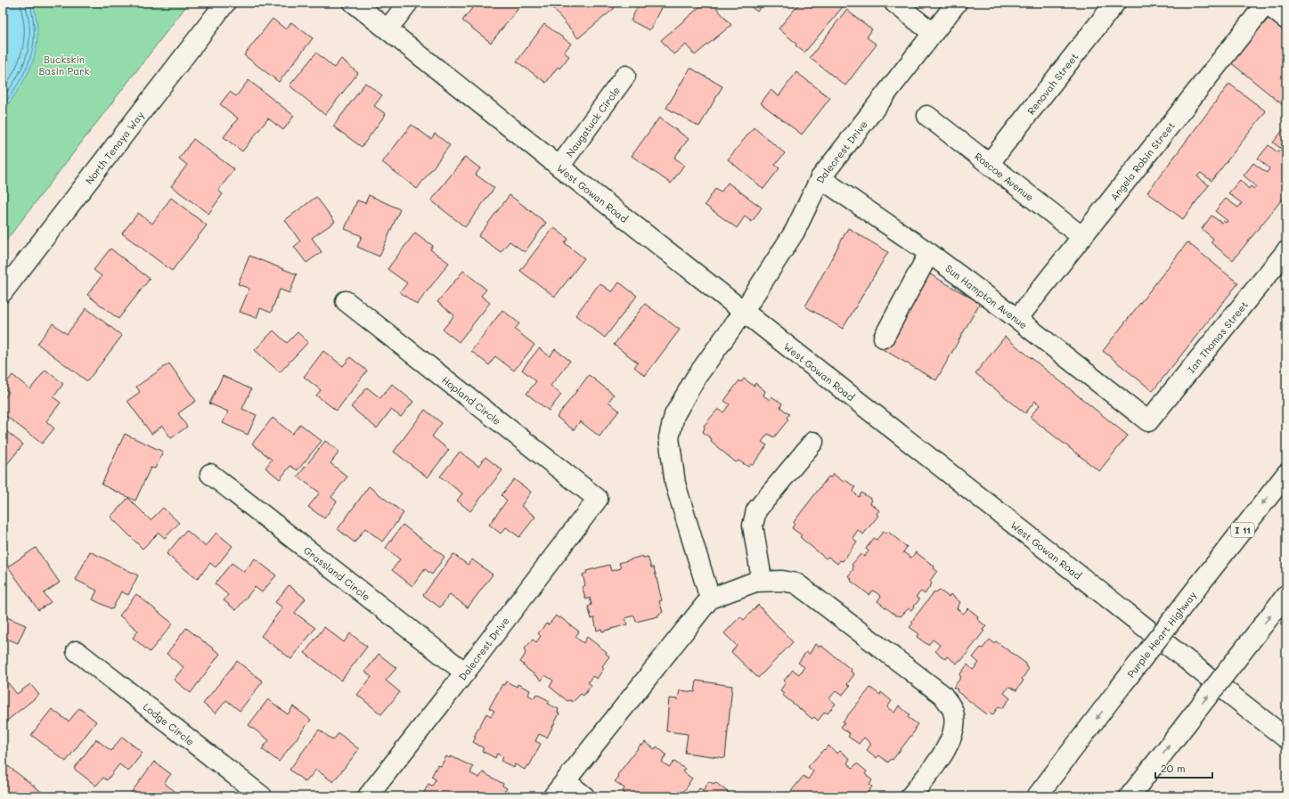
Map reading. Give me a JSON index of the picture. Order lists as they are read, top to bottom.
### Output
{
  "streets": {
    "main road": [
      "Renovah Street",
      "Naugatuck Circle",
      "North Tenaya Way",
      "Dalecrest Drive",
      "Angela Robin Street",
      "Roscoe Avenue",
      "West Gowan Road",
      "Sun Hampton Avenue",
      "Ian Thomas Street",
      "Hopland Circle",
      "I 11",
      "Grassland Circle",
      "Purple Heart Highway",
      "Lodge Circle"
    ]
  },
  "crossings": [
    ["Renovah Street", "Roscoe Avenue"],
    ["Naugatuck Circle", "West Gowan Road"],
    ["Dalecrest Drive", "West Gowan Road"],
    ["Dalecrest Drive", "Sun Hampton Avenue"],
    ["Dalecrest Drive", "Hopland Circle"],
    ["Dalecrest Drive", "Grassland Circle"],
    ["Angela Robin Street", "Roscoe Avenue"],
    ["Angela Robin Street", "Sun Hampton Avenue"],
    ["Sun Hampton Avenue", "Ian Thomas Street"]
  ],
  "parks": ["Buckskin Basin Park"],
  "scale_bar": "20 m"
}
